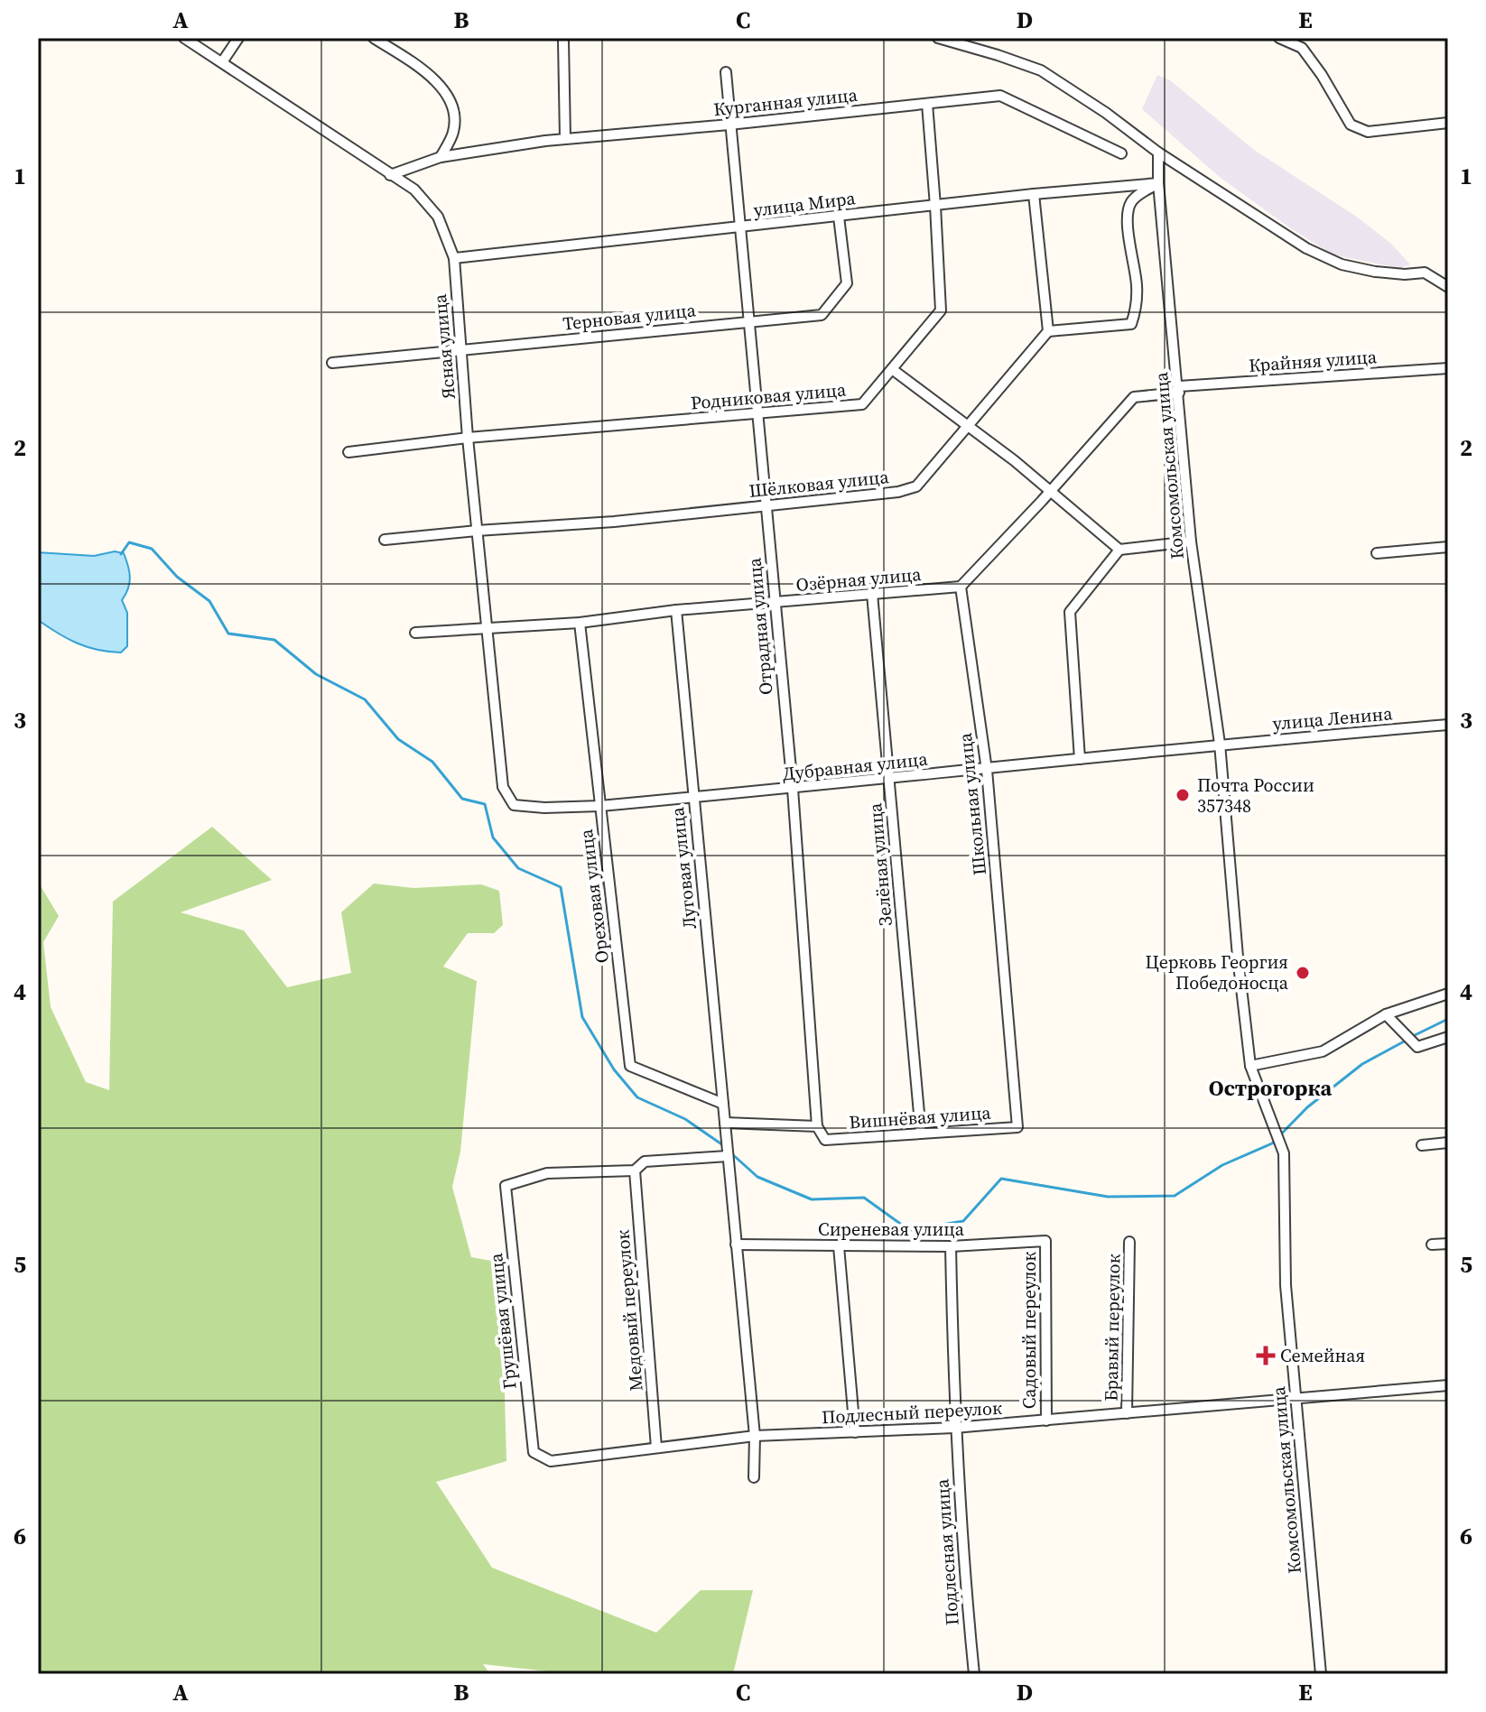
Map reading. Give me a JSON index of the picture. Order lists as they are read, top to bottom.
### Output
{
  "streets": {
    "street": [
      "Курганная улица",
      "улица Мира",
      "Терновая улица",
      "Ясная улица",
      "Крайняя улица",
      "Родниковая улица",
      "Комсомольская улица",
      "Шёлковая улица",
      "Озёрная улица",
      "Отрадная улица",
      "улица Ленина",
      "Дубравная улица",
      "Школьная улица",
      "Зелёная улица",
      "Луговая улица",
      "Ореховая улица",
      "Вишнёвая улица",
      "Сиреневая улица",
      "Медовый переулок",
      "Грушёвая улица",
      "Бравый переулок",
      "Садовый переулок",
      "Подлесный переулок",
      "Подлесная улица"
    ]
  },
  "crossings": [
    ["Курганная улица", "Ясная улица"],
    ["Курганная улица", "Родниковая улица"],
    ["Курганная улица", "Отрадная улица"],
    ["улица Мира", "Терновая улица"],
    ["улица Мира", "Ясная улица"],
    ["улица Мира", "Родниковая улица"],
    ["улица Мира", "Комсомольская улица"],
    ["улица Мира", "Отрадная улица"],
    ["Терновая улица", "Ясная улица"],
    ["Терновая улица", "Отрадная улица"],
    ["Ясная улица", "Родниковая улица"],
    ["Ясная улица", "Шёлковая улица"],
    ["Ясная улица", "Озёрная улица"],
    ["Ясная улица", "Дубравная улица"],
    ["Крайняя улица", "Комсомольская улица"],
    ["Родниковая улица", "Отрадная улица"],
    ["Комсомольская улица", "улица Ленина"],
    ["Комсомольская улица", "Дубравная улица"],
    ["Комсомольская улица", "Подлесный переулок"],
    ["Шёлковая улица", "Отрадная улица"],
    ["Озёрная улица", "Отрадная улица"],
    ["Озёрная улица", "Школьная улица"],
    ["Озёрная улица", "Зелёная улица"],
    ["Озёрная улица", "Луговая улица"],
    ["Озёрная улица", "Ореховая улица"],
    ["Отрадная улица", "Дубравная улица"],
    ["Отрадная улица", "Вишнёвая улица"],
    ["улица Ленина", "Дубравная улица"],
    ["Дубравная улица", "Школьная улица"],
    ["Дубравная улица", "Зелёная улица"],
    ["Дубравная улица", "Луговая улица"],
    ["Дубравная улица", "Ореховая улица"],
    ["Школьная улица", "Вишнёвая улица"],
    ["Зелёная улица", "Вишнёвая улица"],
    ["Луговая улица", "Ореховая улица"],
    ["Луговая улица", "Вишнёвая улица"],
    ["Сиреневая улица", "Садовый переулок"],
    ["Сиреневая улица", "Подлесная улица"],
    ["Медовый переулок", "Грушёвая улица"],
    ["Медовый переулок", "Подлесный переулок"],
    ["Грушёвая улица", "Подлесный переулок"],
    ["Бравый переулок", "Подлесный переулок"],
    ["Садовый переулок", "Подлесный переулок"],
    ["Подлесный переулок", "Подлесная улица"]
  ],
  "districts": ["Острогорка"],
  "places": {
    "other": ["Почта России 357348", "Церковь Георгия Победоносца"],
    "health": ["Семейная"]
  },
  "grid": {
    "columns": [
      "A",
      "B",
      "C",
      "D",
      "E"
    ],
    "rows": [
      "1",
      "2",
      "3",
      "4",
      "5",
      "6"
    ]
  }
}
